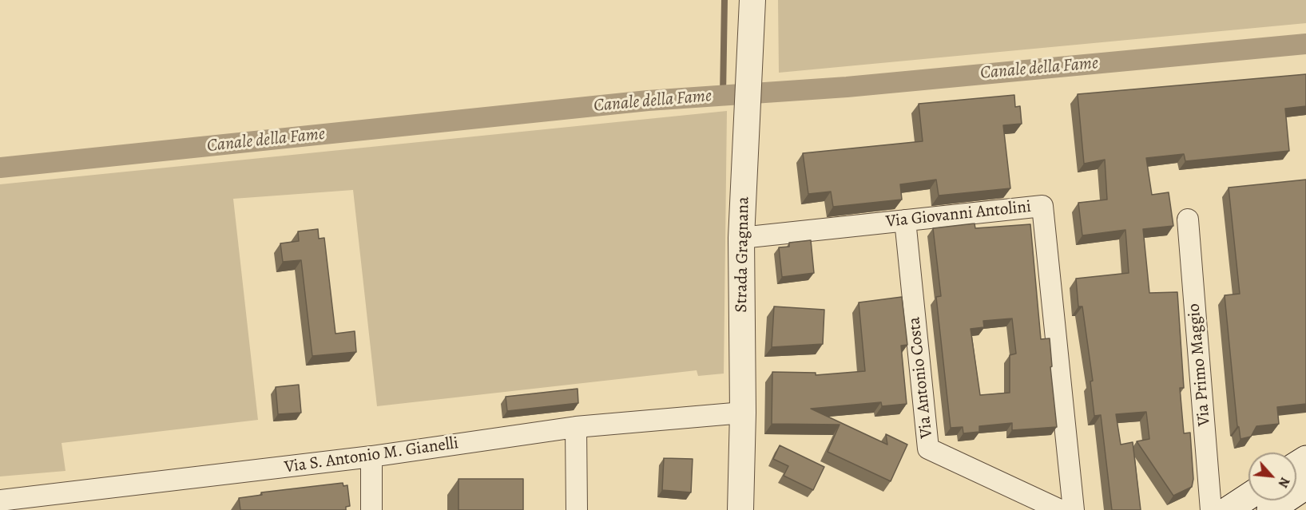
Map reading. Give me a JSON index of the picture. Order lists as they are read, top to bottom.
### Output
{
  "streets": {
    "street": [
      "Via Giovanni Antolini",
      "Strada Gragnana",
      "Via Primo Maggio",
      "Via Antonio Costa",
      "Via S. Antonio M. Gianelli"
    ]
  },
  "crossings": [
    ["Via Giovanni Antolini", "Strada Gragnana"],
    ["Via Giovanni Antolini", "Via Antonio Costa"],
    ["Strada Gragnana", "Via S. Antonio M. Gianelli"]
  ],
  "water": ["Canale della Fame"],
  "north": "bottom right"
}
